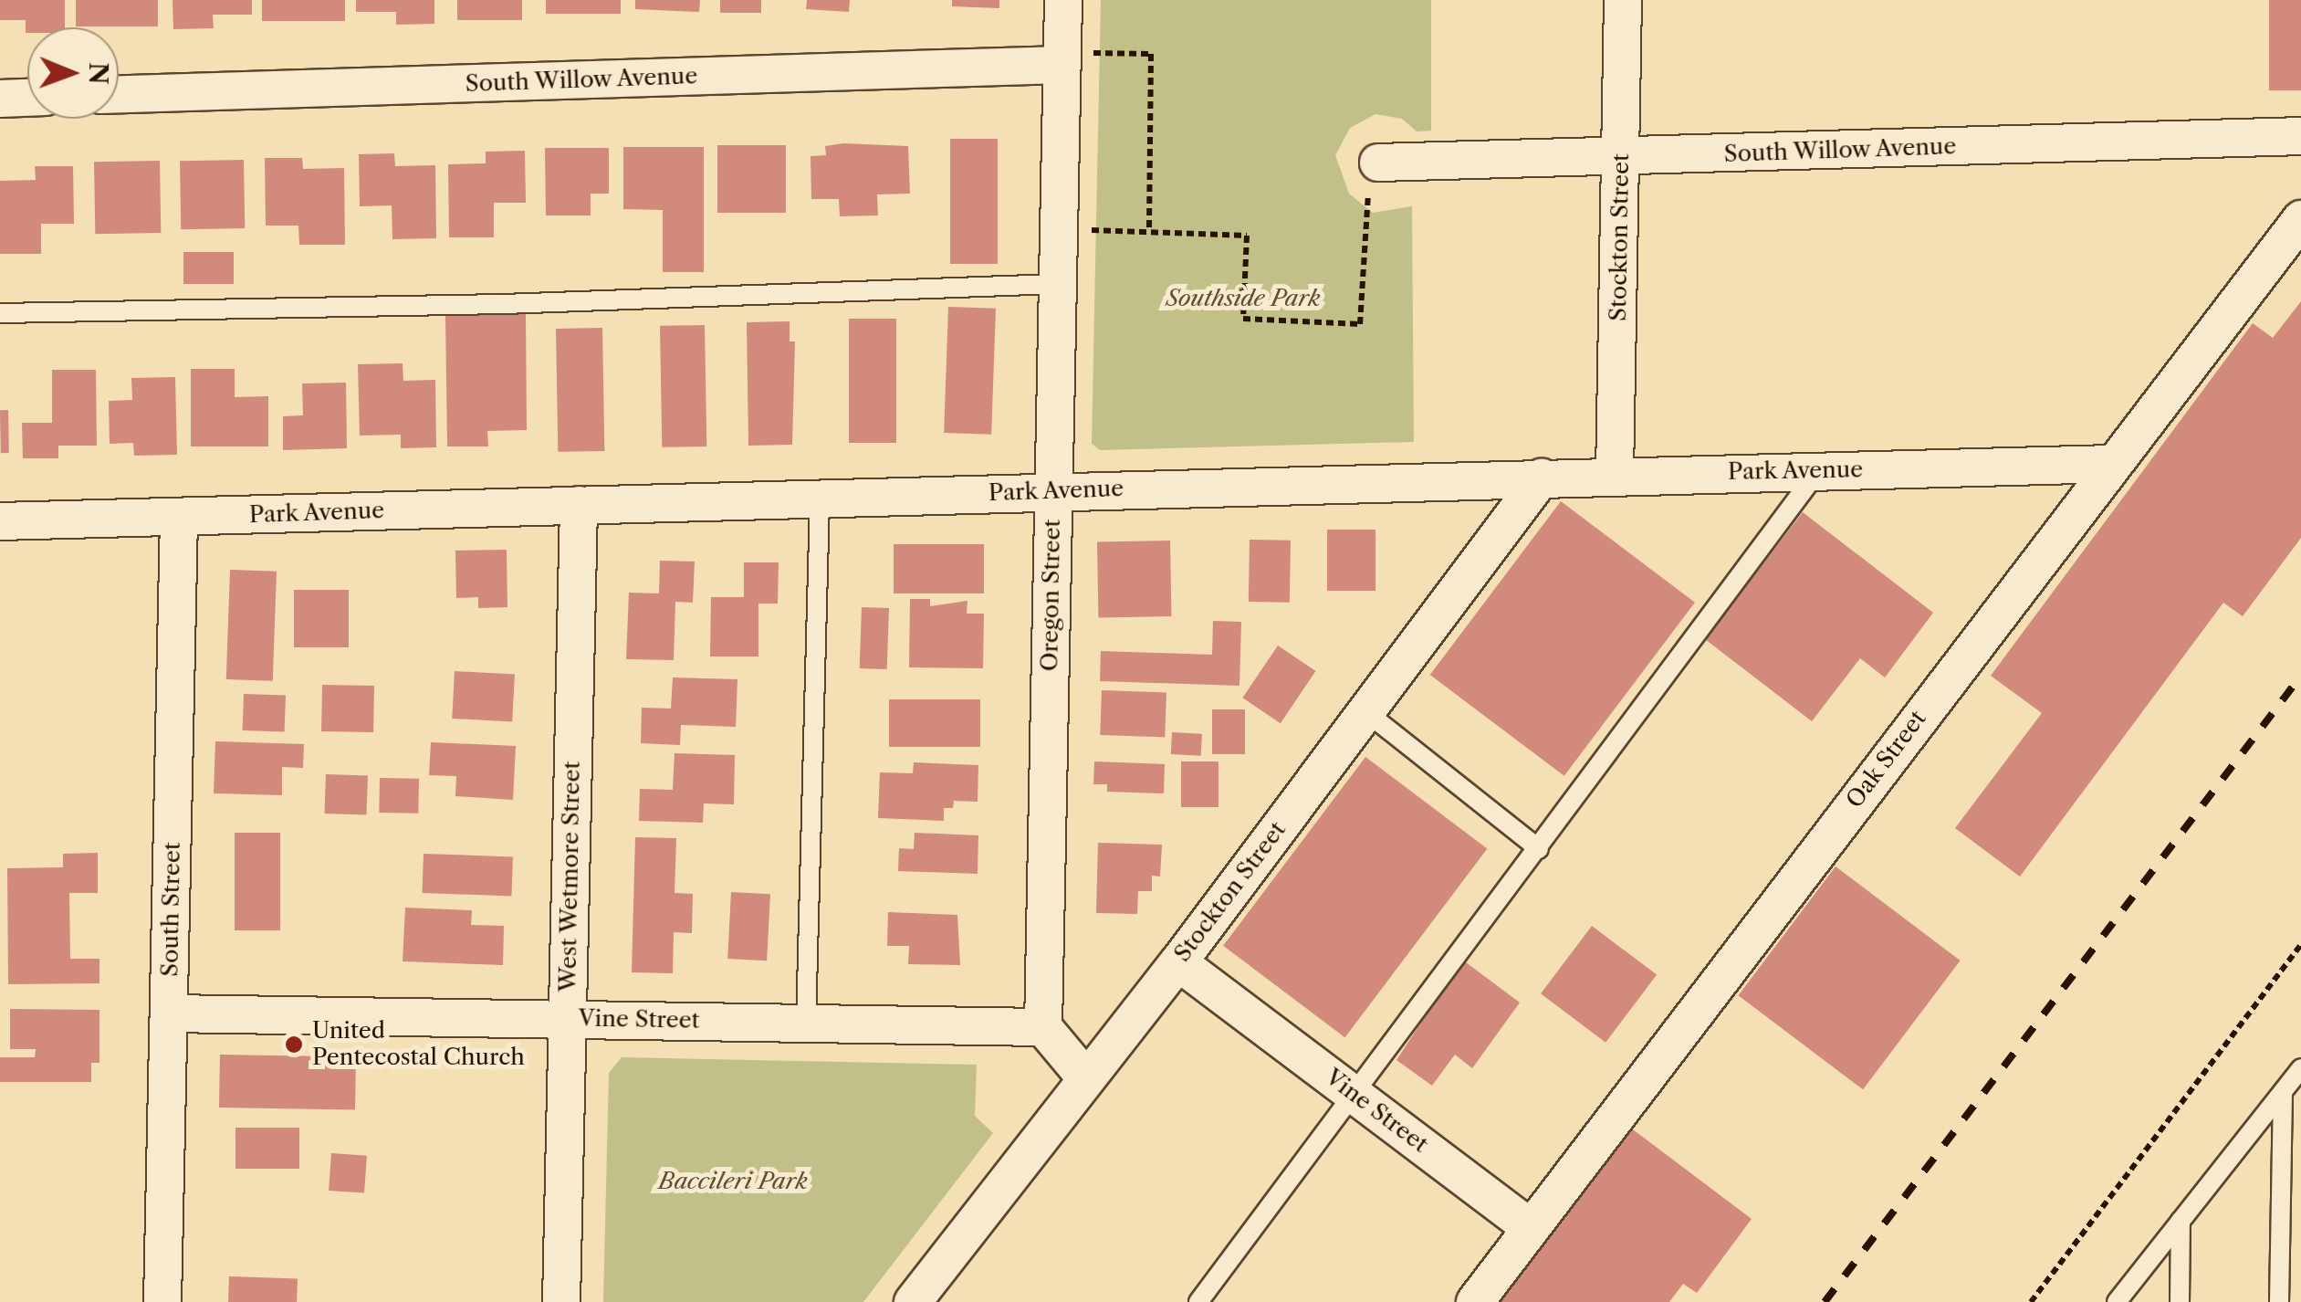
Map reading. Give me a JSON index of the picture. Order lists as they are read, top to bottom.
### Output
{
  "streets": {
    "street": [
      "South Willow Avenue",
      "Stockton Street",
      "Park Avenue",
      "Oregon Street",
      "Oak Street",
      "West Wetmore Street",
      "South Street",
      "Vine Street"
    ]
  },
  "crossings": [
    ["South Willow Avenue", "Stockton Street"],
    ["South Willow Avenue", "Oregon Street"],
    ["Stockton Street", "Park Avenue"],
    ["Stockton Street", "Vine Street"],
    ["Park Avenue", "Oregon Street"],
    ["Park Avenue", "Oak Street"],
    ["Park Avenue", "West Wetmore Street"],
    ["Park Avenue", "South Street"],
    ["Oregon Street", "Vine Street"],
    ["Oak Street", "Vine Street"],
    ["West Wetmore Street", "Vine Street"],
    ["South Street", "Vine Street"]
  ],
  "parks": ["Southside Park", "Baccileri Park"],
  "places": ["United Pentecostal Church"],
  "north": "right"
}
